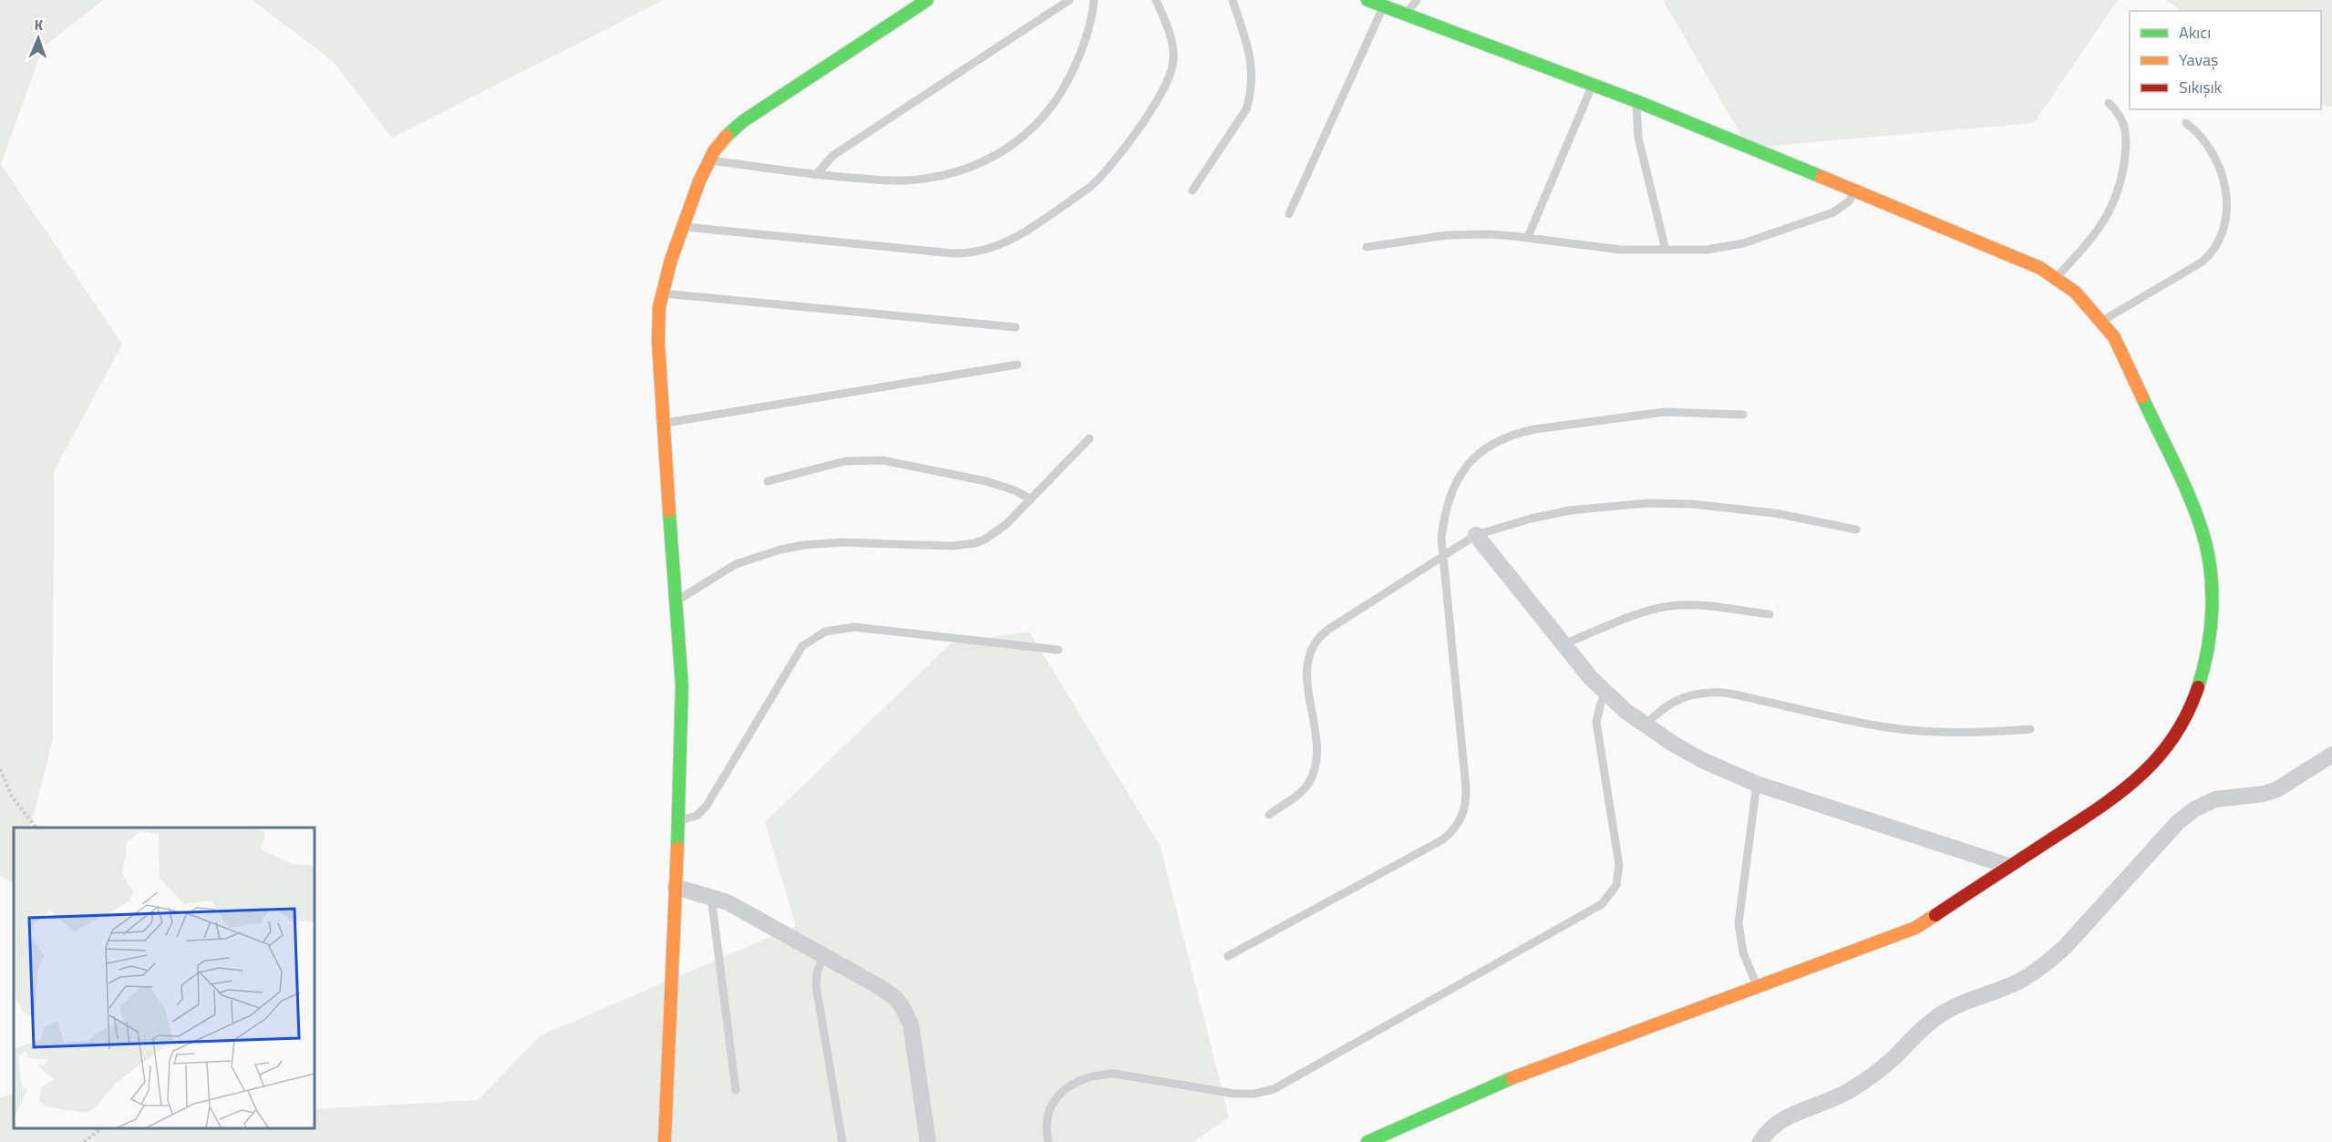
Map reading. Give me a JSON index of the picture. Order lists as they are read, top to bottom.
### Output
{
  "legend": ["Akıcı", "Yavaş", "Sıkışık"],
  "north": "top"
}
